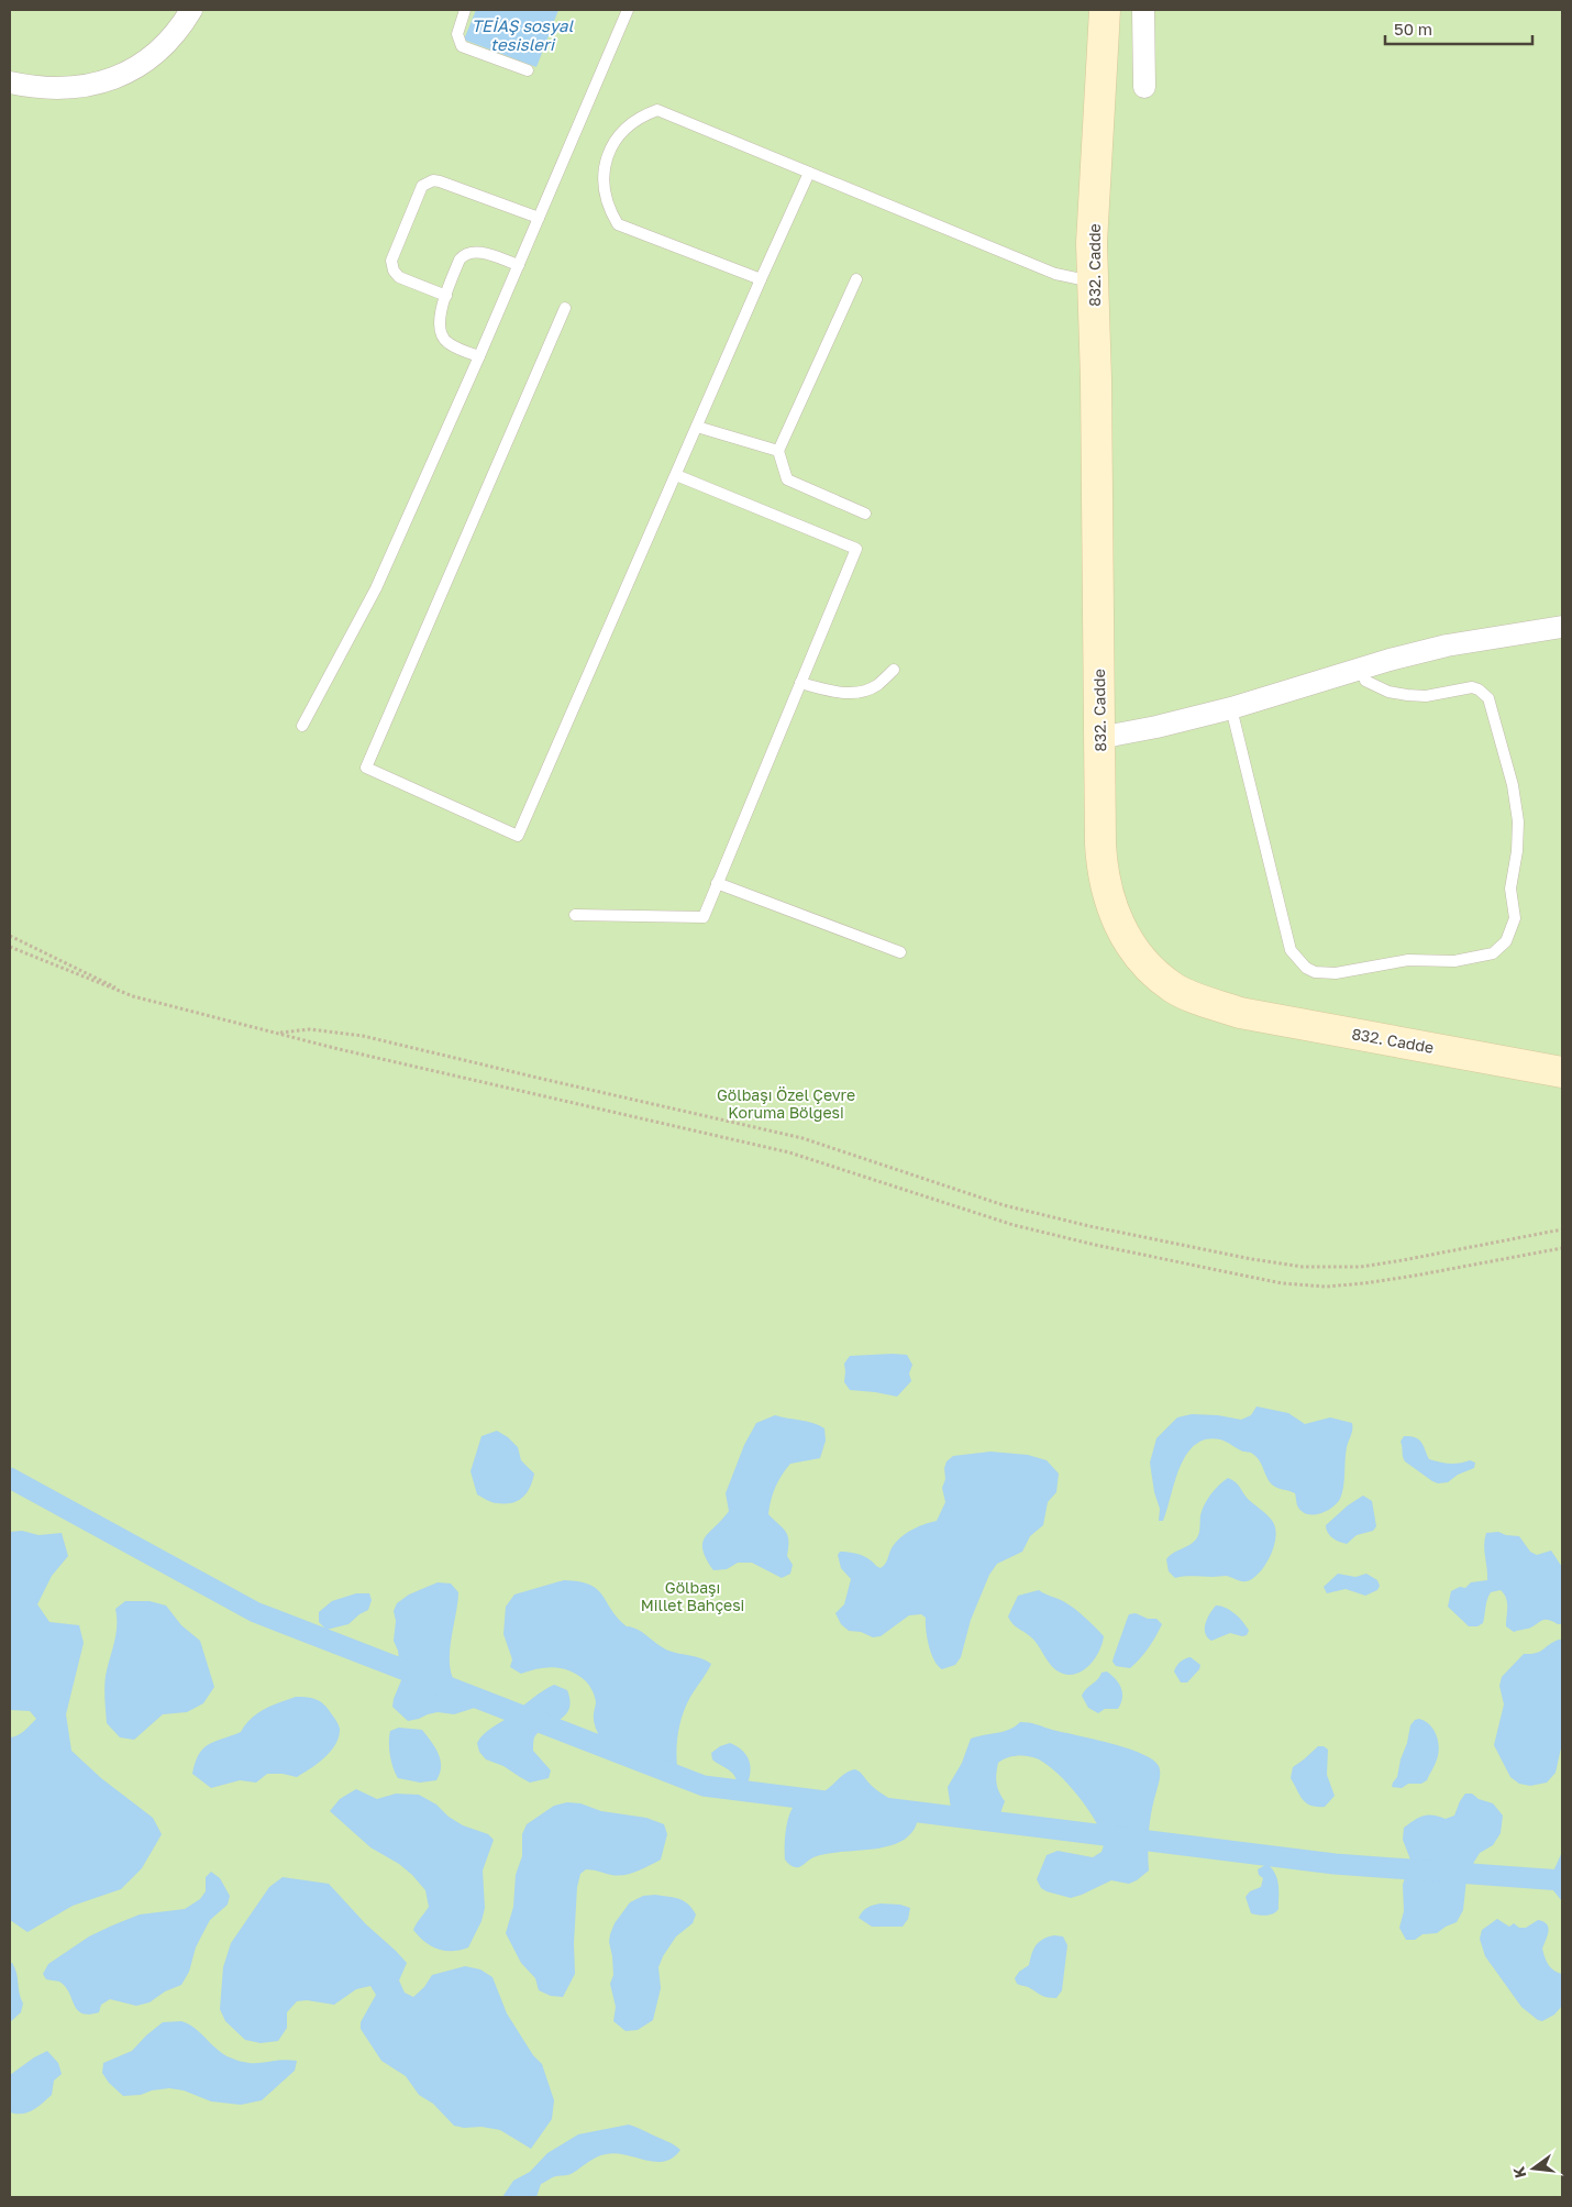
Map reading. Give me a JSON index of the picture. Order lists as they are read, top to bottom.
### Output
{
  "streets": {
    "street": ["832. Cadde"]
  },
  "water": ["TEİAŞ sosyal tesisleri"],
  "parks": ["Gölbaşı Özel Çevre Koruma Bölgesi", "Gölbaşı Millet Bahçesi"],
  "scale_bar": "50 m",
  "north": "left"
}
